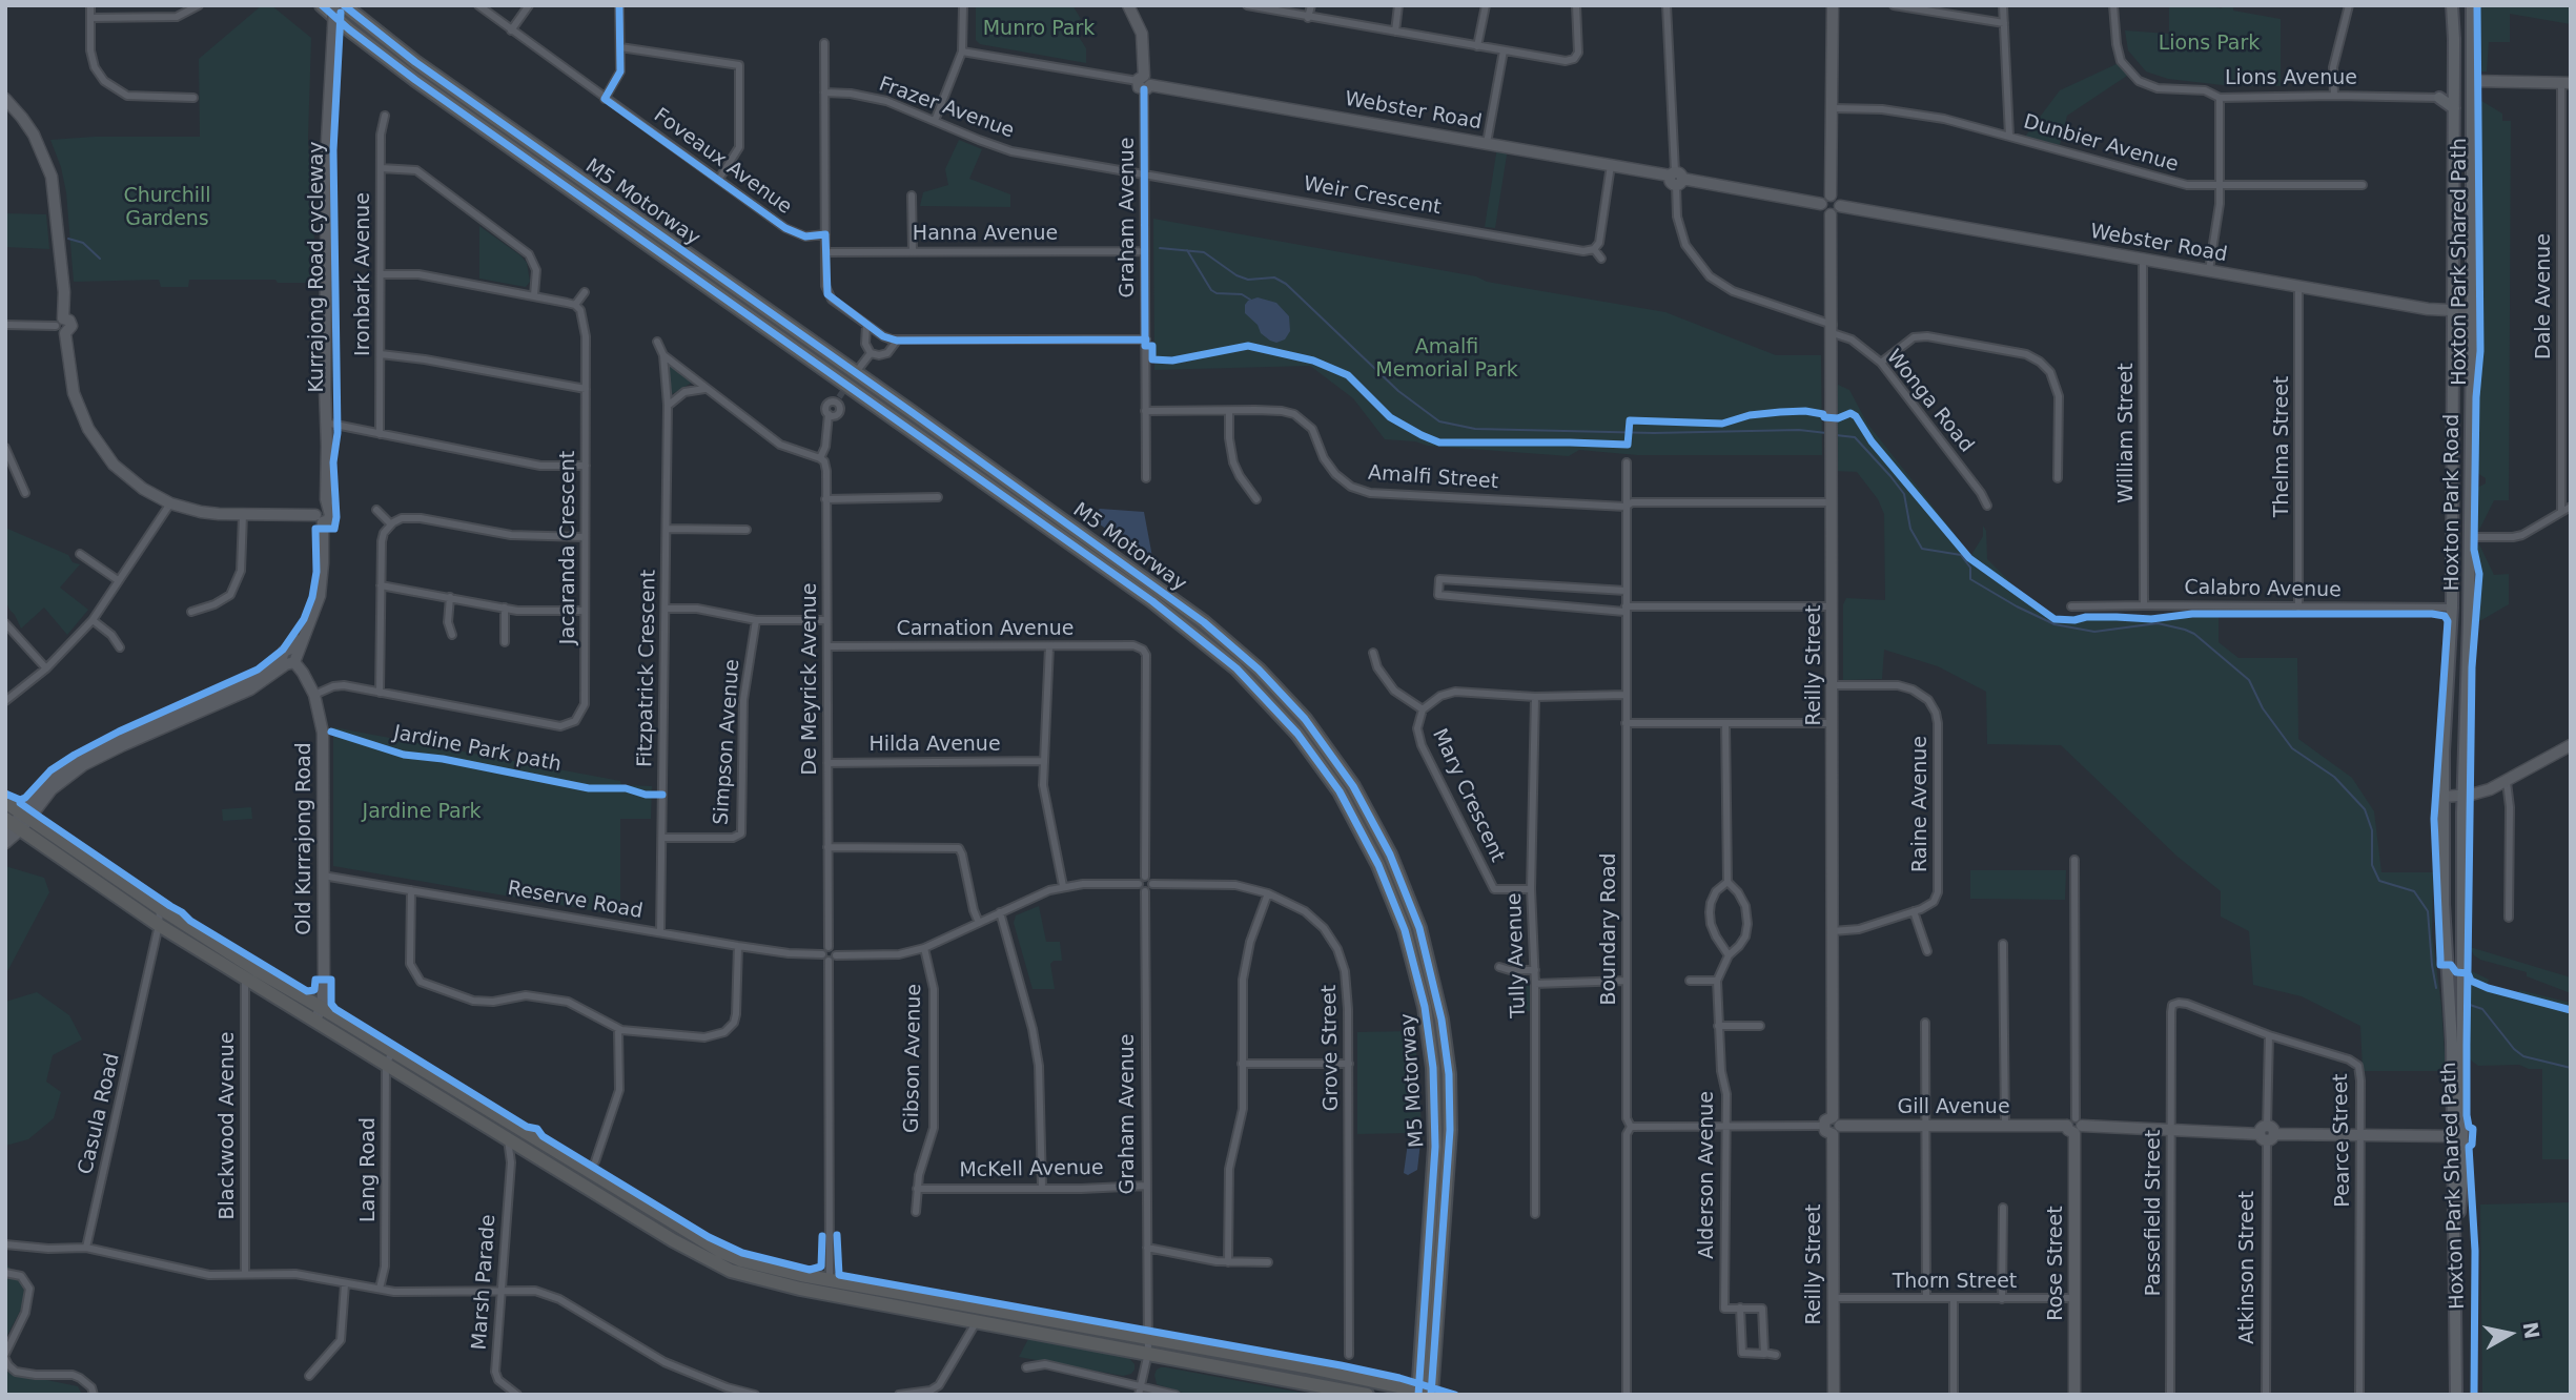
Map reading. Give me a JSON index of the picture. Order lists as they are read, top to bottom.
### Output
{
  "streets": {
    "highway": ["M5 Motorway"],
    "main road": ["Hoxton Park Road"],
    "street": [
      "Lions Avenue",
      "Frazer Avenue",
      "Webster Road",
      "Dunbier Avenue",
      "Foveaux Avenue",
      "Weir Crescent",
      "Graham Avenue",
      "Hanna Avenue",
      "Ironbark Avenue",
      "Dale Avenue",
      "Wonga Road",
      "William Street",
      "Thelma Street",
      "Amalfi Street",
      "Jacaranda Crescent",
      "Calabro Avenue",
      "Carnation Avenue",
      "Reilly Street",
      "Fitzpatrick Crescent",
      "De Meyrick Avenue",
      "Simpson Avenue",
      "Hilda Avenue",
      "Mary Crescent",
      "Raine Avenue",
      "Old Kurrajong Road",
      "Reserve Road",
      "Boundary Road",
      "Tully Avenue",
      "Grove Street",
      "Gibson Avenue",
      "Gill Avenue",
      "Casula Road",
      "Blackwood Avenue",
      "Pearce Street",
      "Lang Road",
      "McKell Avenue",
      "Alderson Avenue",
      "Passefield Street",
      "Rose Street",
      "Atkinson Street",
      "Marsh Parade",
      "Thorn Street"
    ],
    "cycle path": ["Hoxton Park Shared Path", "Kurrajong Road cycleway", "Jardine Park path"]
  },
  "crossings": [
    ["Frazer Avenue", "Weir Crescent"],
    ["Frazer Avenue", "Graham Avenue"],
    ["Webster Road", "Graham Avenue"],
    ["Webster Road", "Wonga Road"],
    ["Webster Road", "William Street"],
    ["Webster Road", "Thelma Street"],
    ["Webster Road", "Hoxton Park Road"],
    ["Webster Road", "Reilly Street"],
    ["Weir Crescent", "Graham Avenue"],
    ["Graham Avenue", "Hanna Avenue"],
    ["Graham Avenue", "Amalfi Street"],
    ["Graham Avenue", "Carnation Avenue"],
    ["Graham Avenue", "Grove Street"],
    ["Graham Avenue", "McKell Avenue"],
    ["Wonga Road", "Reilly Street"],
    ["William Street", "Calabro Avenue"],
    ["Thelma Street", "Calabro Avenue"],
    ["Amalfi Street", "Boundary Road"],
    ["Hoxton Park Road", "Calabro Avenue"],
    ["Hoxton Park Road", "Gill Avenue"],
    ["Jacaranda Crescent", "Old Kurrajong Road"],
    ["Carnation Avenue", "De Meyrick Avenue"],
    ["Carnation Avenue", "Grove Street"],
    ["Reilly Street", "Raine Avenue"],
    ["Reilly Street", "Gill Avenue"],
    ["Reilly Street", "Thorn Street"],
    ["Fitzpatrick Crescent", "De Meyrick Avenue"],
    ["Fitzpatrick Crescent", "Simpson Avenue"],
    ["Fitzpatrick Crescent", "Reserve Road"],
    ["De Meyrick Avenue", "Hilda Avenue"],
    ["De Meyrick Avenue", "Reserve Road"],
    ["Mary Crescent", "Boundary Road"],
    ["Mary Crescent", "Tully Avenue"],
    ["Old Kurrajong Road", "Reserve Road"],
    ["Gibson Avenue", "McKell Avenue"],
    ["Gill Avenue", "Pearce Street"],
    ["Gill Avenue", "Passefield Street"],
    ["Gill Avenue", "Rose Street"],
    ["Gill Avenue", "Atkinson Street"],
    ["Pearce Street", "Passefield Street"],
    ["Pearce Street", "Atkinson Street"],
    ["Rose Street", "Thorn Street"]
  ],
  "parks": [
    "Munro Park",
    "Lions Park",
    "Churchill Gardens",
    "Amalfi Memorial Park",
    "Jardine Park"
  ],
  "north": "right"
}
